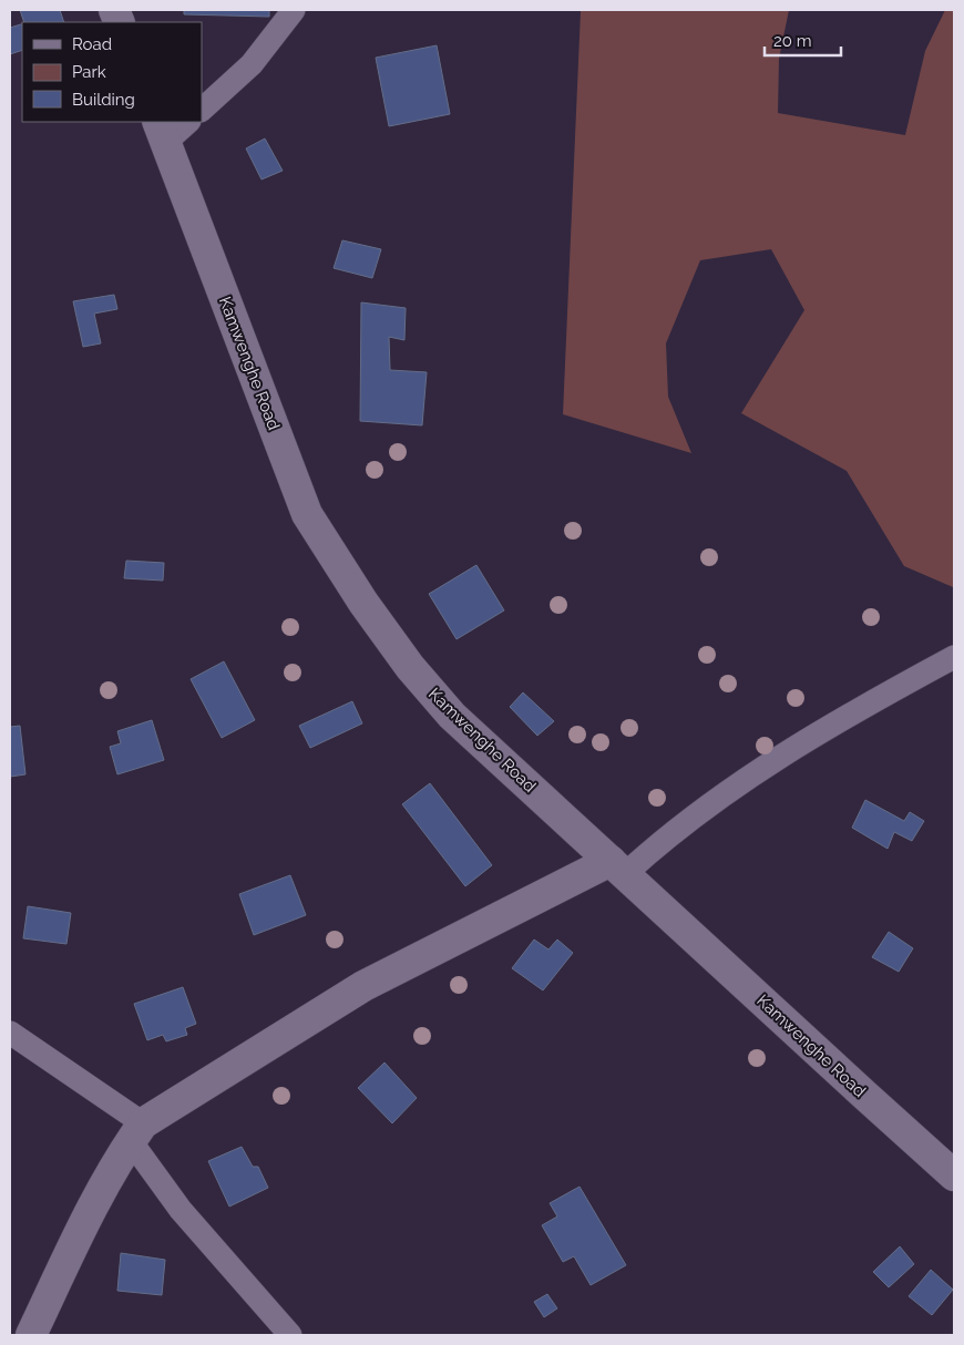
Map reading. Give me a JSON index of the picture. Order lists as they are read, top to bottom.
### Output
{
  "streets": {
    "main road": ["Kamwenghe Road"]
  },
  "legend": ["Road", "Park", "Building"],
  "scale_bar": "20 m"
}
